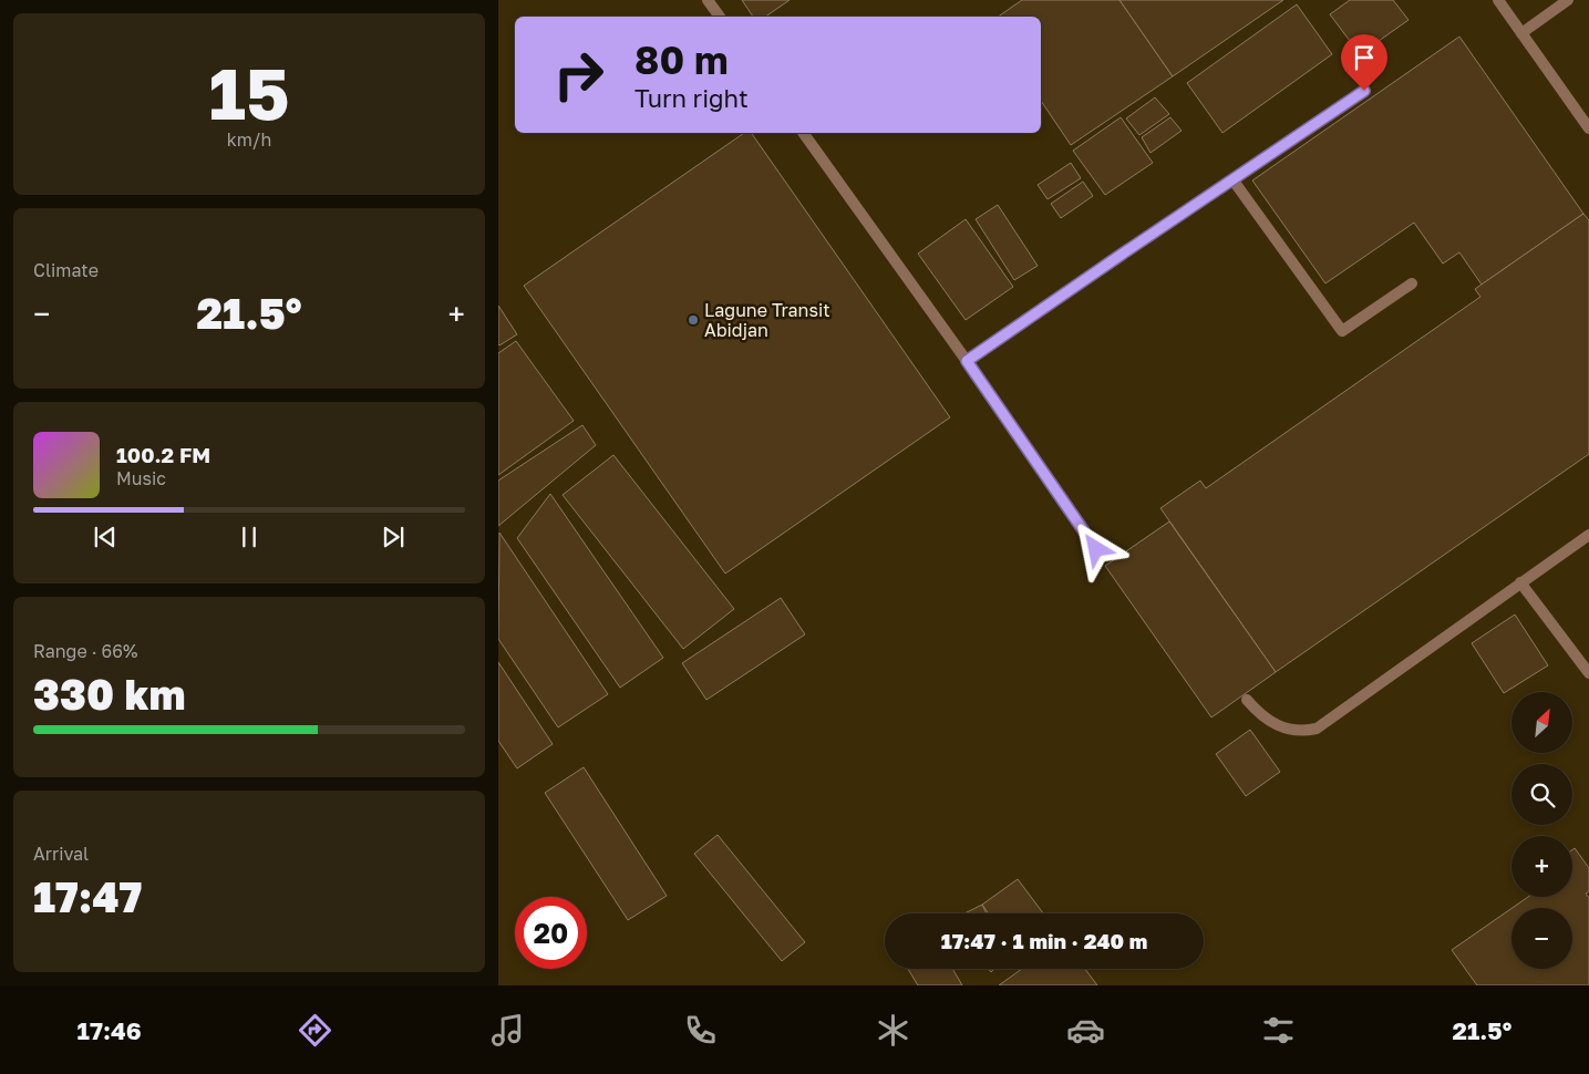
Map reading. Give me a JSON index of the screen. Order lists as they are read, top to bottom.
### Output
{
  "places": ["Lagune Transit Abidjan"],
  "north": "top right",
  "page": {
    "tile": [
      ["15", "km/h"],
      "Climate",
      ["Range · 66%", "330 km"],
      ["Arrival", "17:47"]
    ],
    "turn": ["80 m", "Turn right"],
    "heat": ["−", "21.5°", "+"],
    "song": ["100.2 FM", "Music"],
    "map_buttons": ["+", "−"],
    "limit": "20",
    "trip": "17:47 · 1 min · 240 m",
    "tabs": ["17:46", "21.5°"]
  }
}
